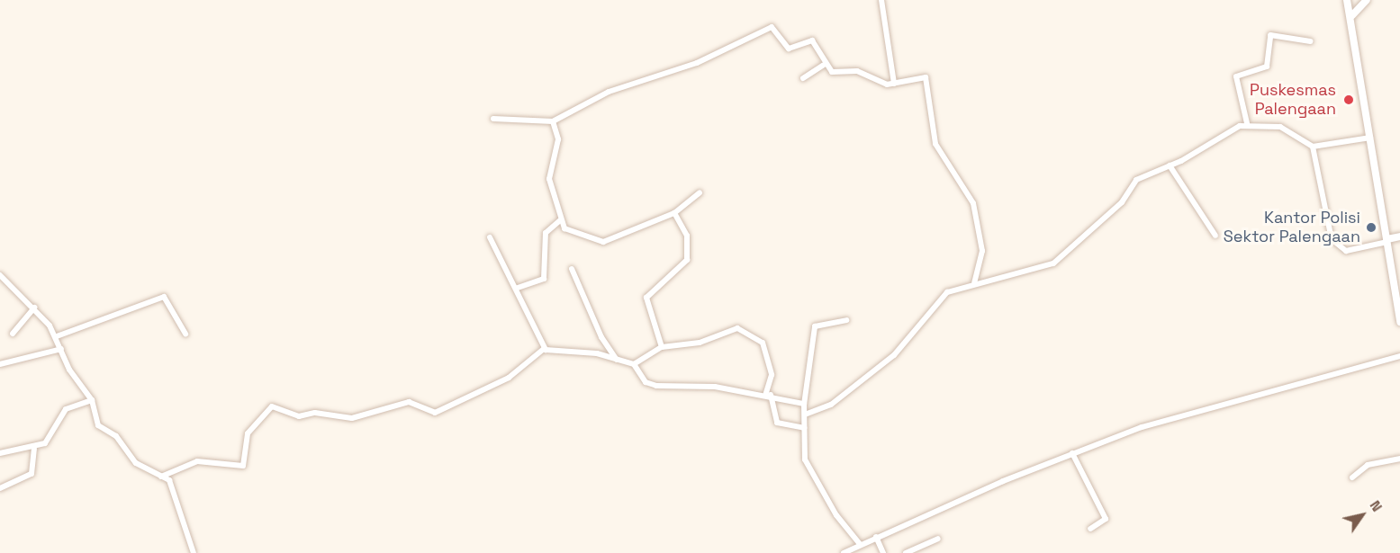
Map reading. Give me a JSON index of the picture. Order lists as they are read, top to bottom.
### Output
{
  "places": ["Puskesmas Palengaan", "Kantor Polisi Sektor Palengaan"],
  "north": "top right"
}
